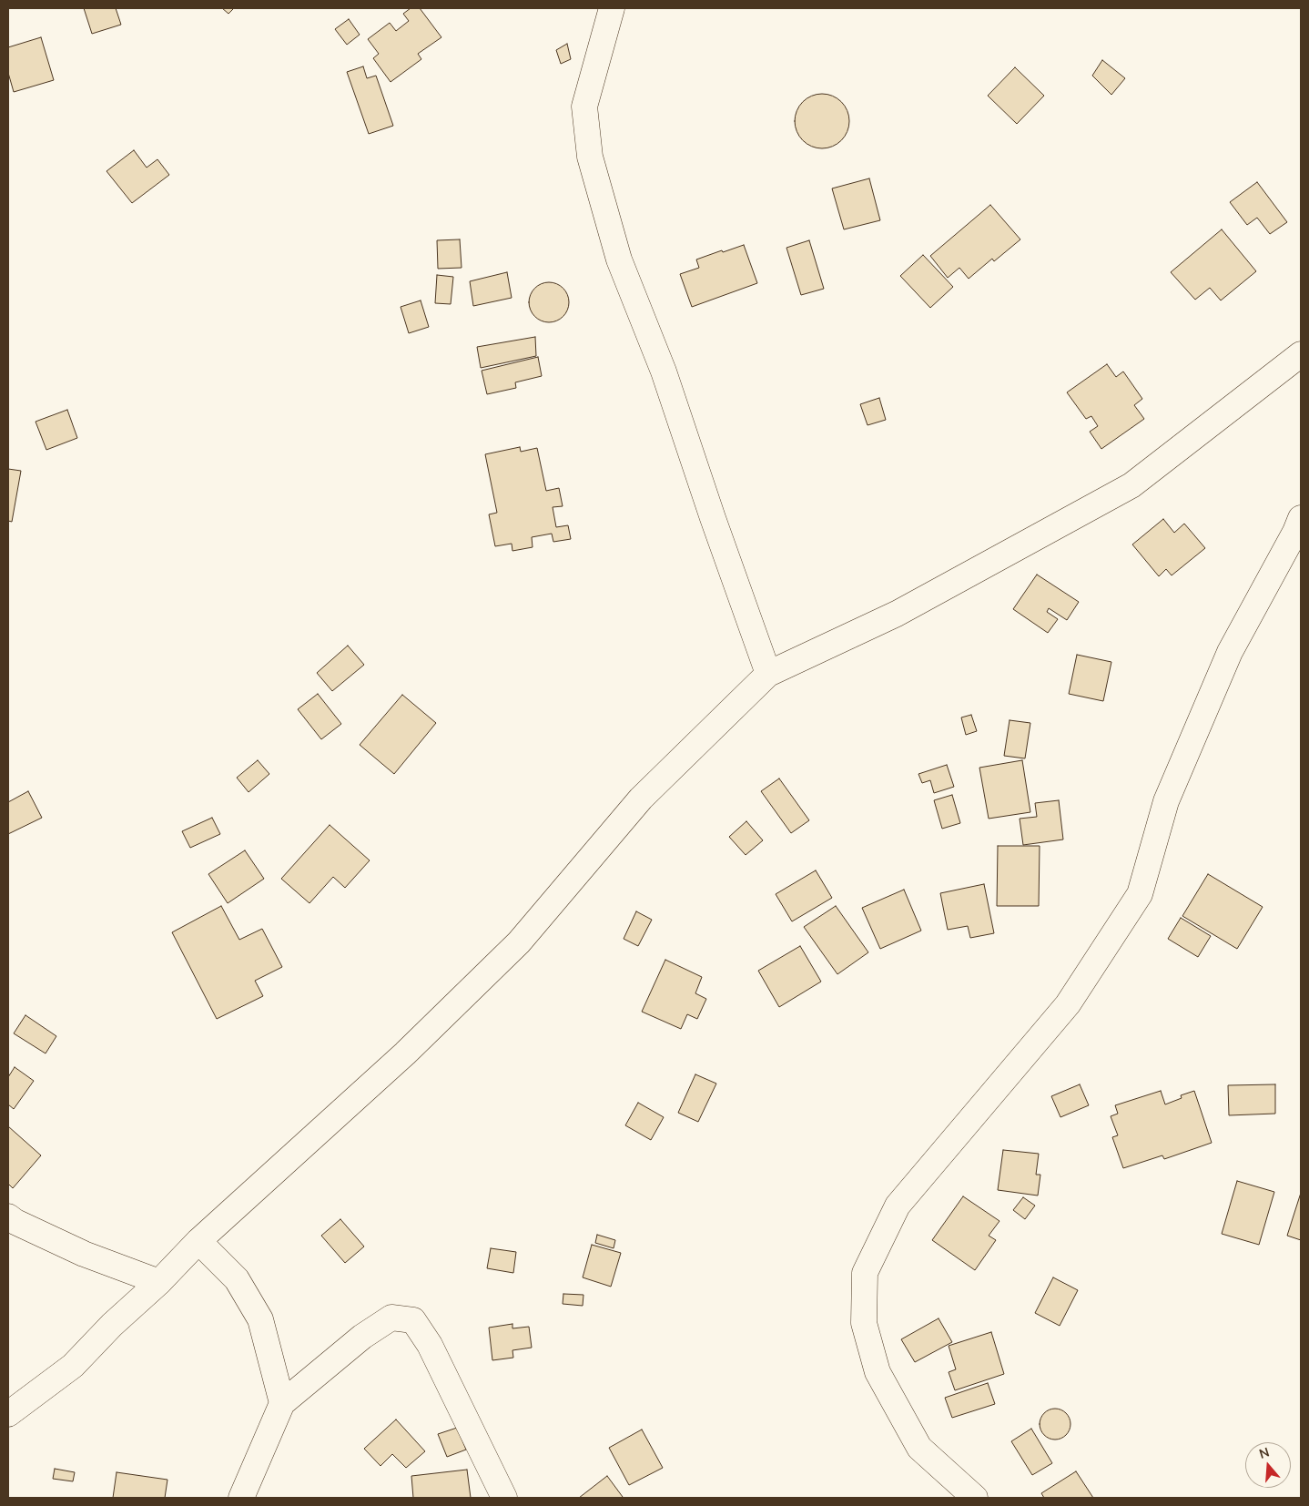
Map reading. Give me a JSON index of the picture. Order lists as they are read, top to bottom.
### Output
{
  "north": "top"
}
